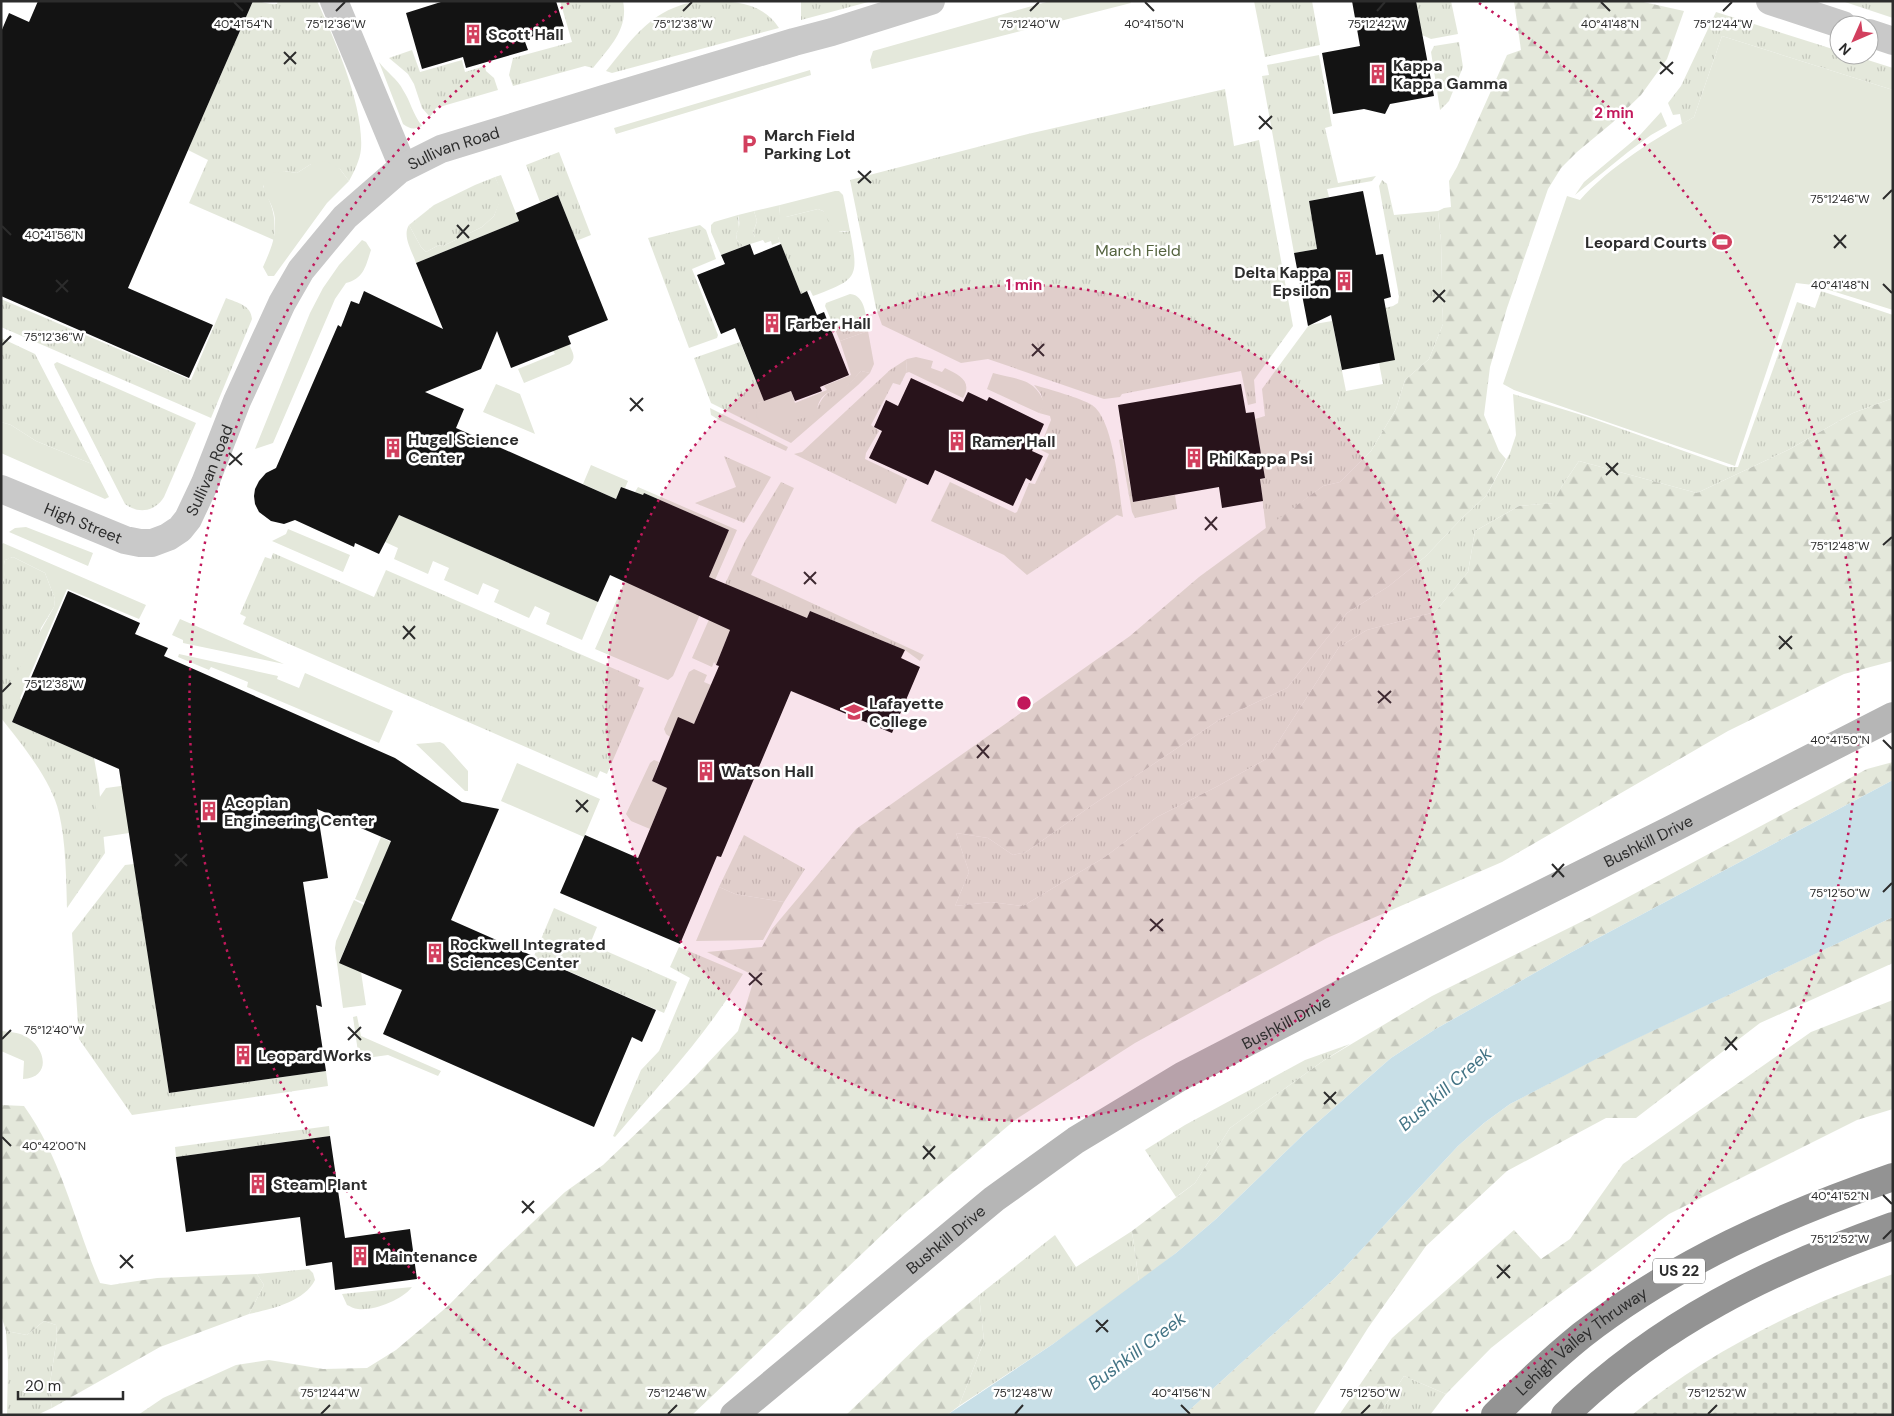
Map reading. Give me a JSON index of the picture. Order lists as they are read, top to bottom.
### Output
{
  "streets": {
    "highway": ["US 22", "Lehigh Valley Thruway"],
    "street": ["Sullivan Road", "High Street", "Bushkill Drive"]
  },
  "crossings": [
    ["Sullivan Road", "High Street"]
  ],
  "water": ["Bushkill Creek"],
  "parks": ["March Field"],
  "places": {
    "building": [
      "Scott Hall",
      "Kappa Kappa Gamma",
      "Delta Kappa Epsilon",
      "Farber Hall",
      "Ramer Hall",
      "Hugel Science Center",
      "Phi Kappa Psi",
      "Watson Hall",
      "Acopian Engineering Center",
      "Rockwell Integrated Sciences Center",
      "LeopardWorks",
      "Steam Plant",
      "Maintenance"
    ],
    "parking": ["March Field Parking Lot"],
    "sports": ["Leopard Courts"],
    "school or university": ["Lafayette College"]
  },
  "scale_bar": "20 m",
  "north": "bottom left",
  "coordinates": [
    "40°41'54\"N",
    "75°12'36\"W",
    "75°12'38\"W",
    "75°12'40\"W",
    "40°41'50\"N",
    "75°12'42\"W",
    "40°41'48\"N",
    "75°12'44\"W",
    "75°12'46\"W",
    "40°41'56\"N",
    "75°12'48\"W",
    "75°12'50\"W",
    "40°42'00\"N",
    "40°41'52\"N",
    "75°12'52\"W"
  ],
  "rings": ["2 min", "1 min"]
}
